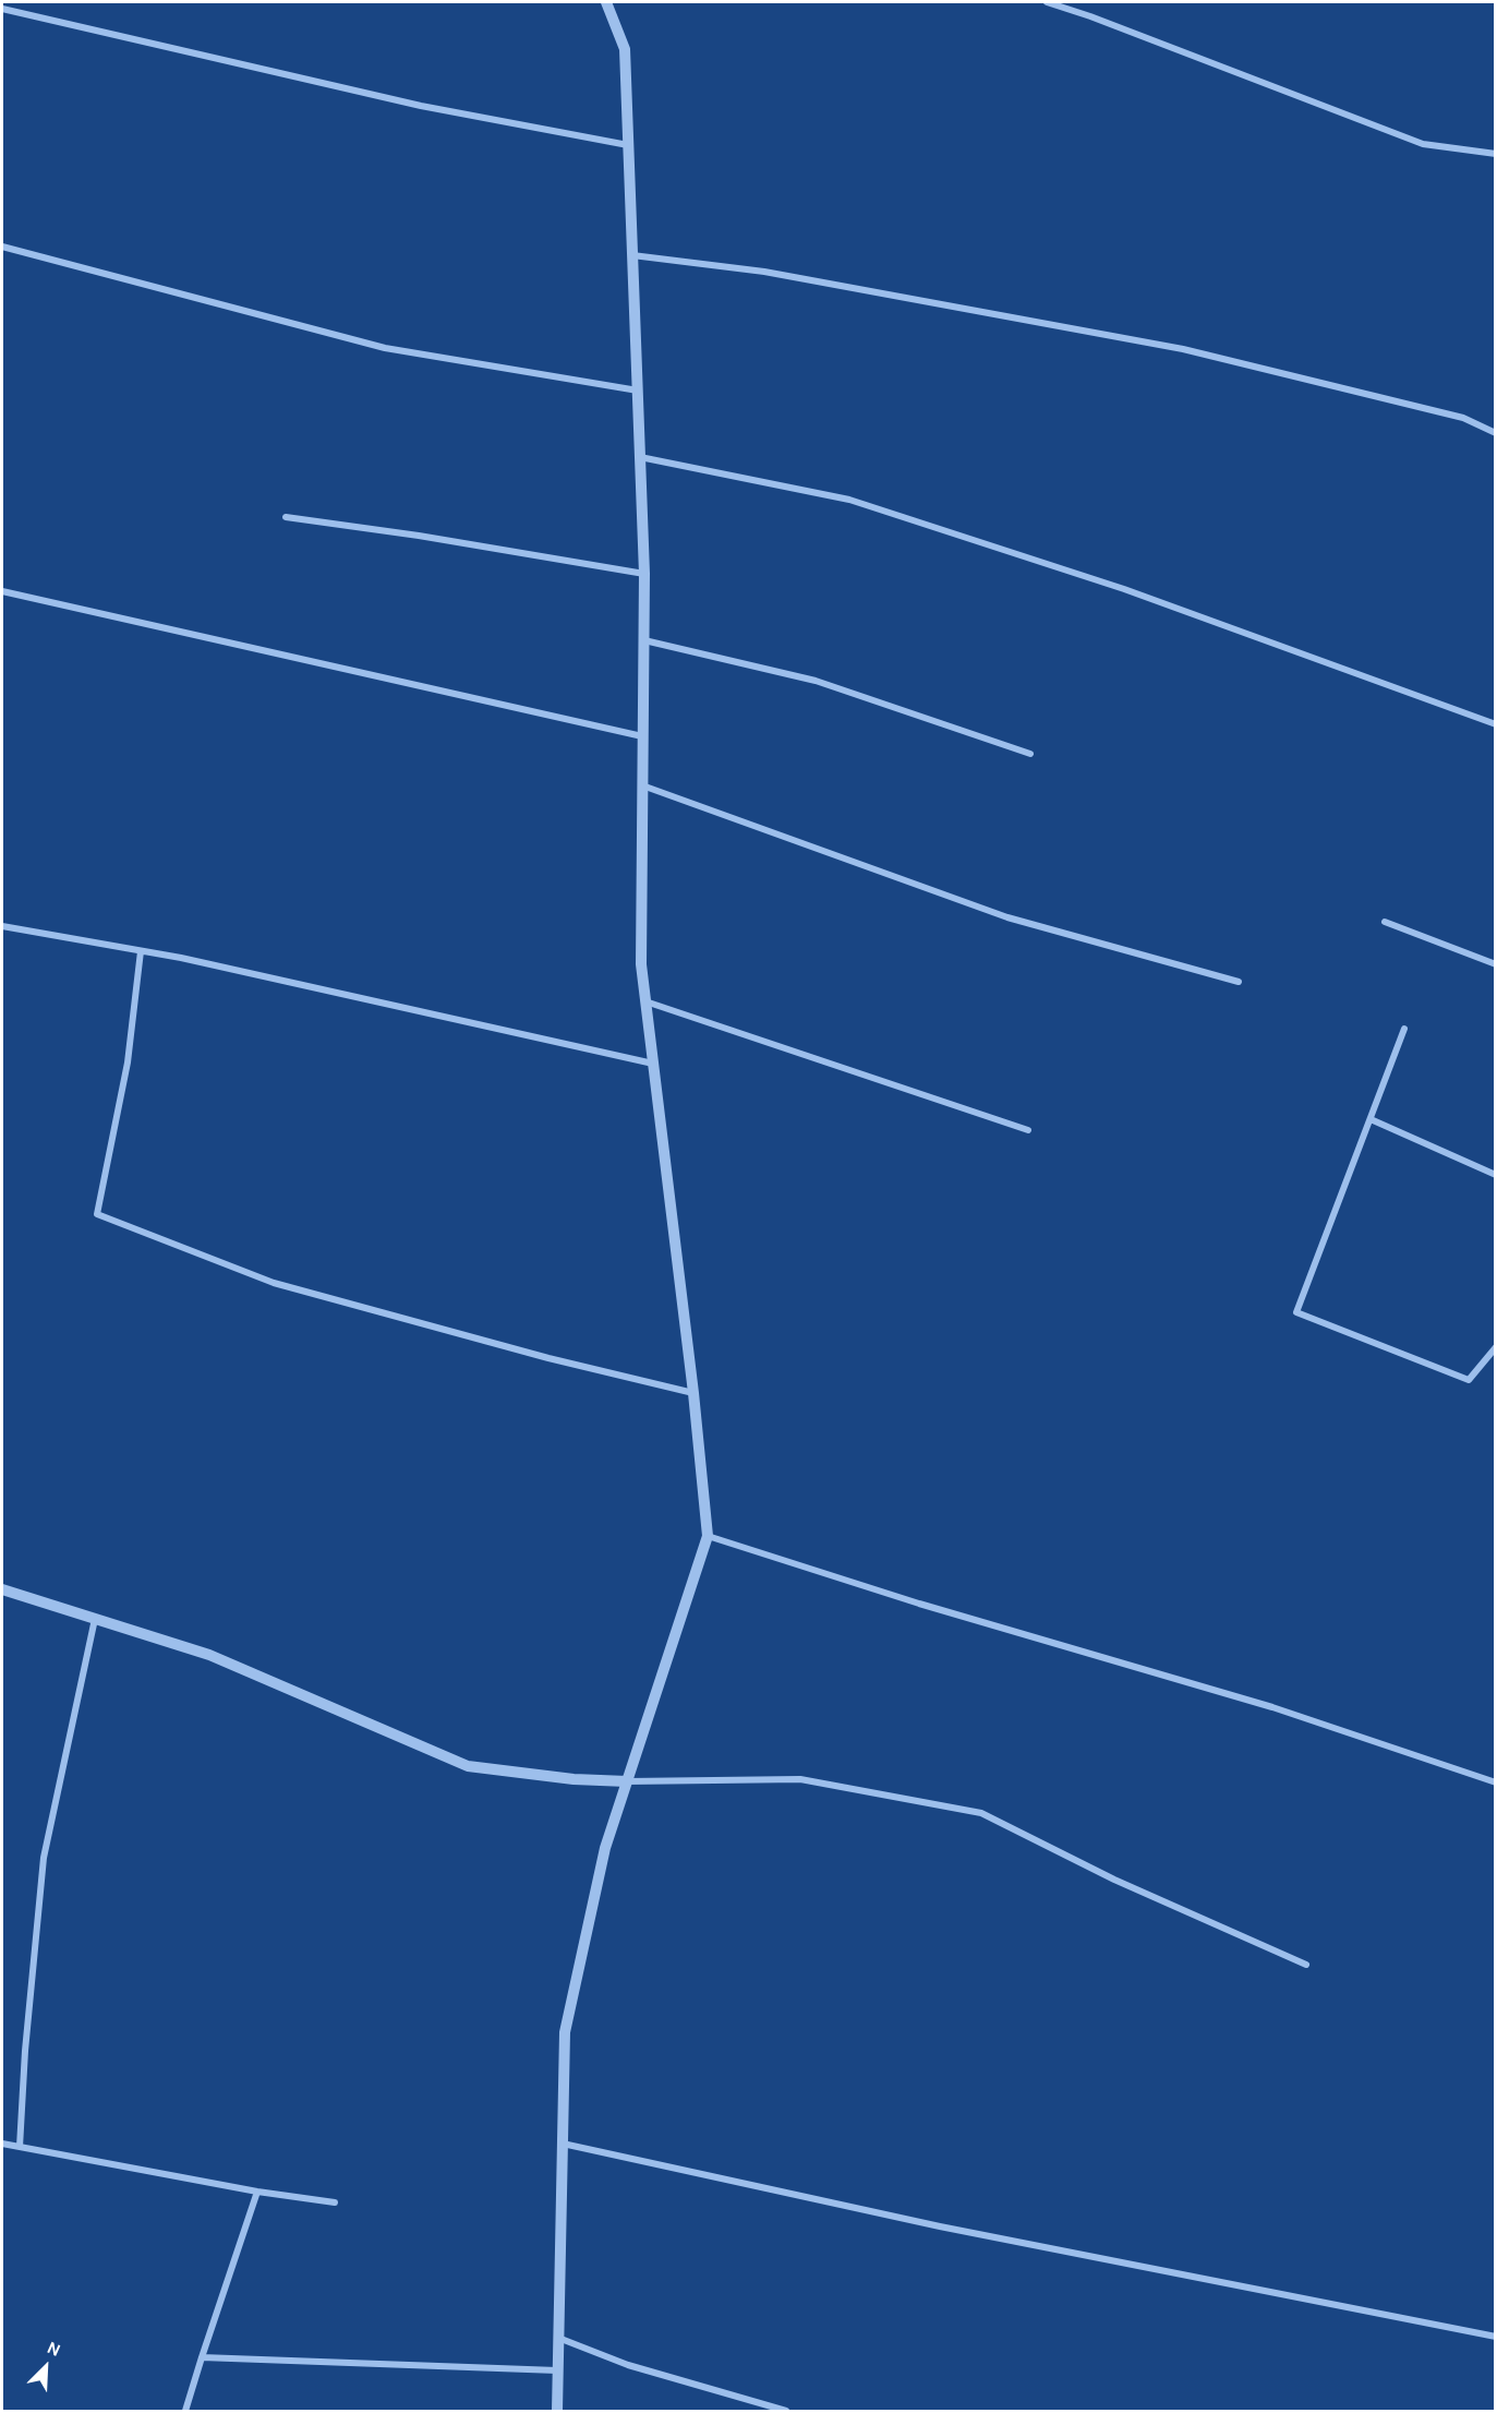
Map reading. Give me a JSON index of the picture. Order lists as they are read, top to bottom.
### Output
{
  "north": "top right"
}
